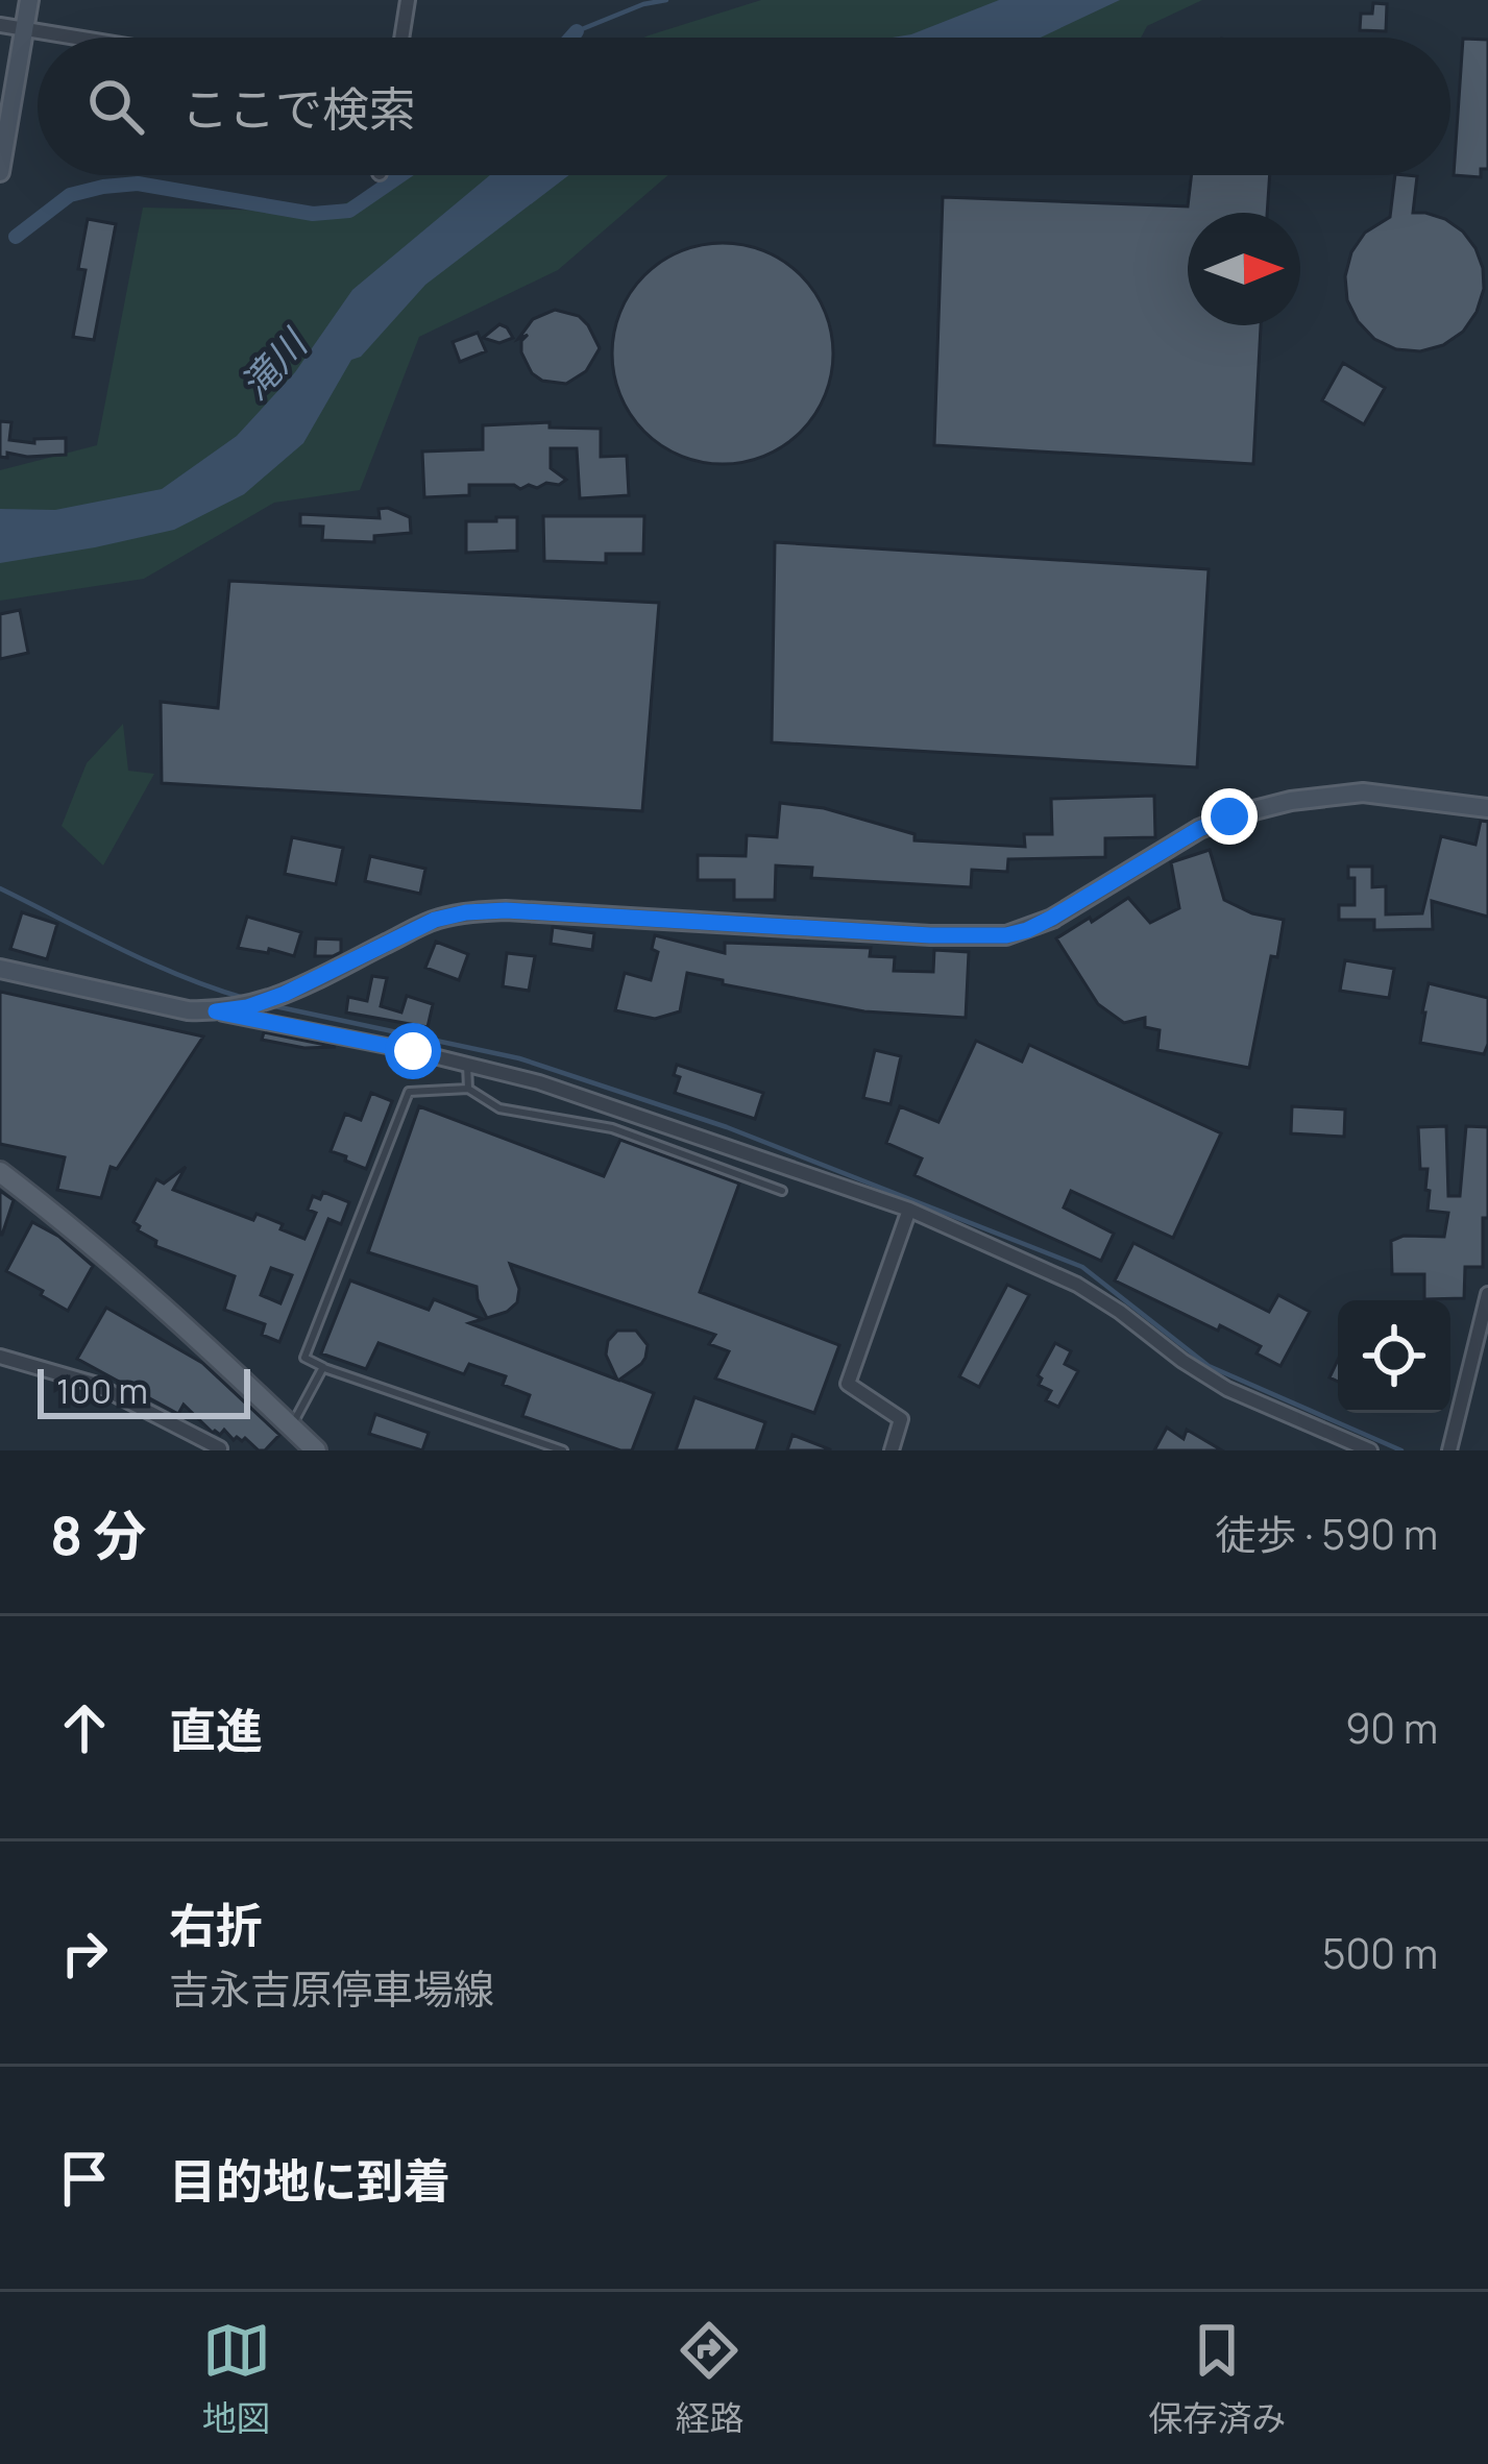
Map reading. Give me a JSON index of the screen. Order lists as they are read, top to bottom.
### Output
{
  "water": ["滝川"],
  "scale_bar": "100 m",
  "north": "right",
  "page": {
    "search": "ここで検索",
    "scale": "100 m",
    "heading": ["8 分", "徒歩 · 590 m"],
    "list": [
      ["直進", "90 m"],
      ["右折", "吉永吉原停車場線", "500 m"],
      "目的地に到着"
    ],
    "nav": ["地図", "経路", "保存済み"]
  }
}
